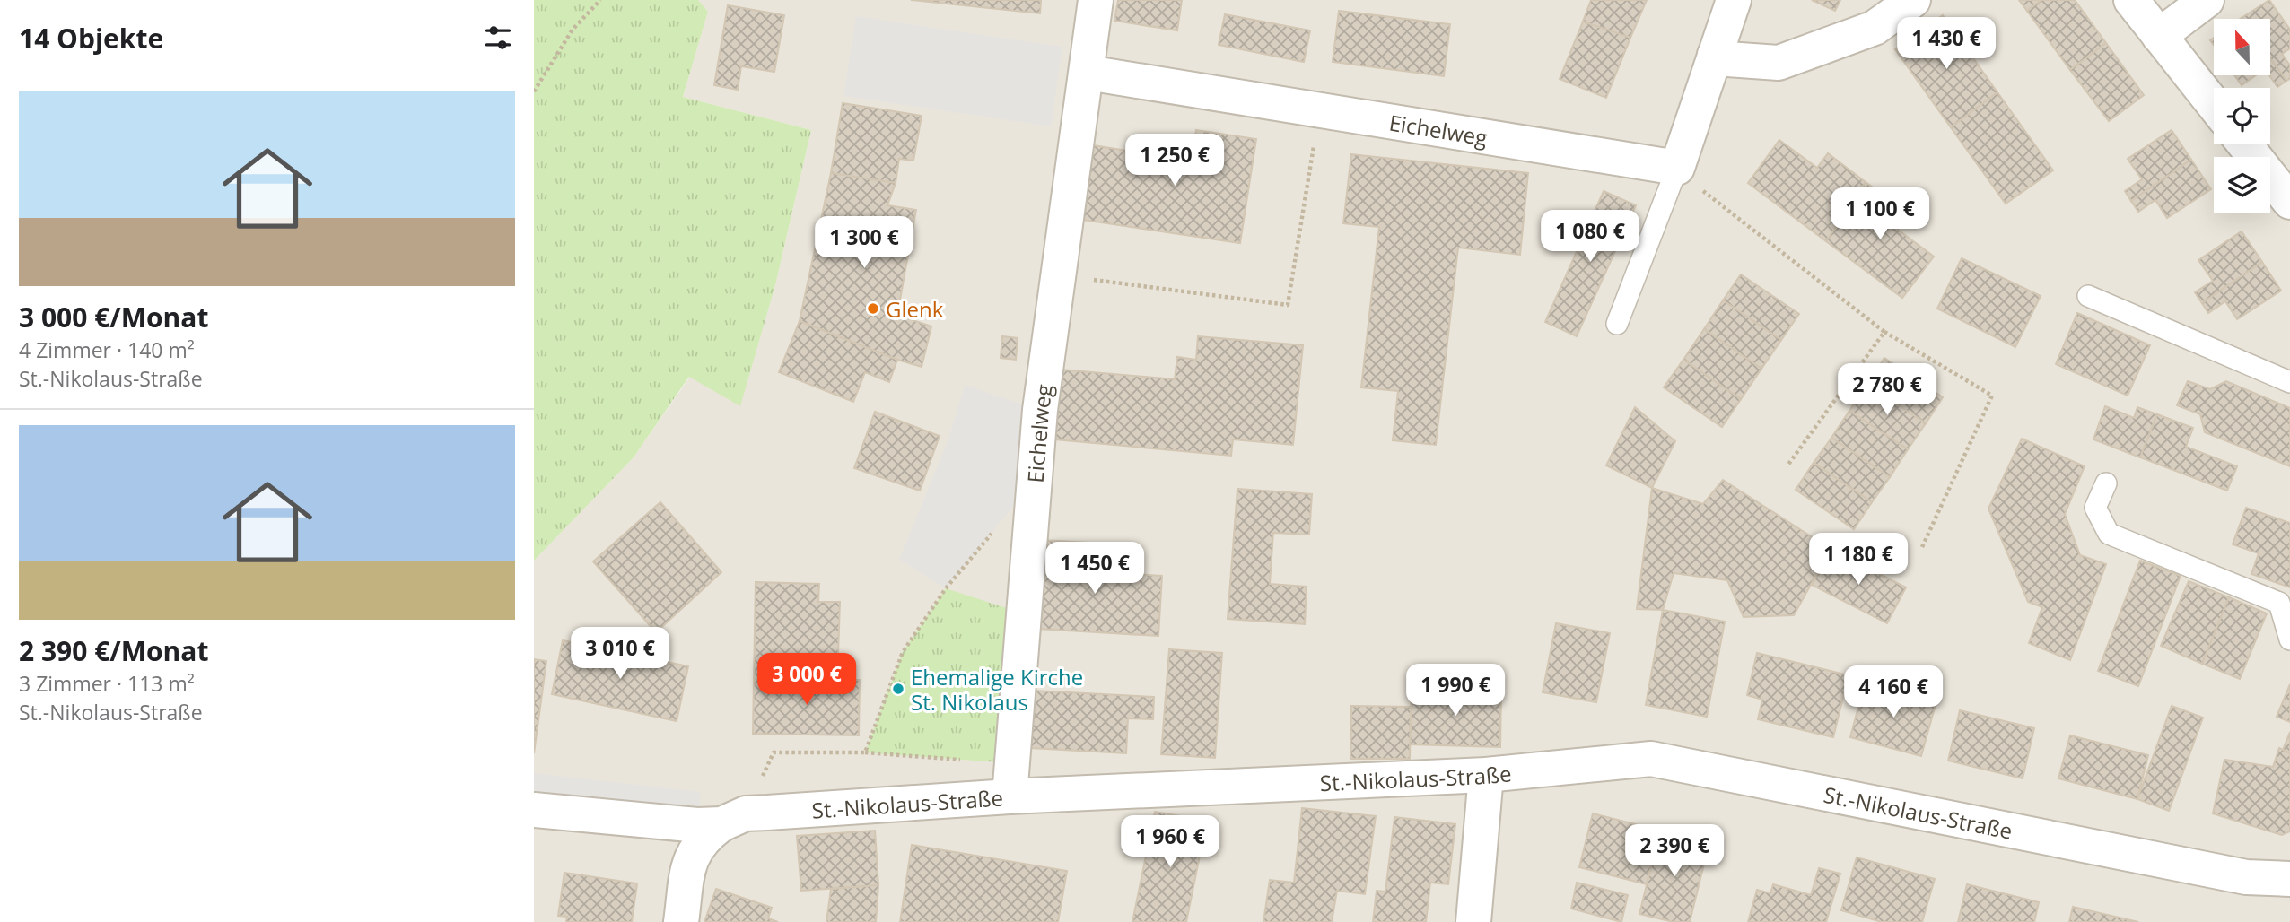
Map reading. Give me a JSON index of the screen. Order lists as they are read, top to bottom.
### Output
{
  "streets": {
    "street": ["Eichelweg", "St.-Nikolaus-Straße"]
  },
  "crossings": [
    ["Eichelweg", "St.-Nikolaus-Straße"]
  ],
  "places": ["Glenk", "Ehemalige Kirche St. Nikolaus"],
  "north": "top",
  "page": {
    "heading": "14 Objekte",
    "price": [
      "1 430 €",
      "1 250 €",
      "1 100 €",
      "1 080 €",
      "1 300 €",
      "2 780 €",
      "1 180 €",
      "1 450 €",
      "3 010 €",
      "3 000 €",
      "1 990 €",
      "4 160 €",
      "1 960 €",
      "2 390 €"
    ],
    "list": [
      {
        "name": "3 000 €/Monat",
        "note": "4 Zimmer · 140 m² · St.-Nikolaus-Straße"
      },
      {
        "name": "2 390 €/Monat",
        "note": "3 Zimmer · 113 m² · St.-Nikolaus-Straße"
      }
    ]
  }
}
